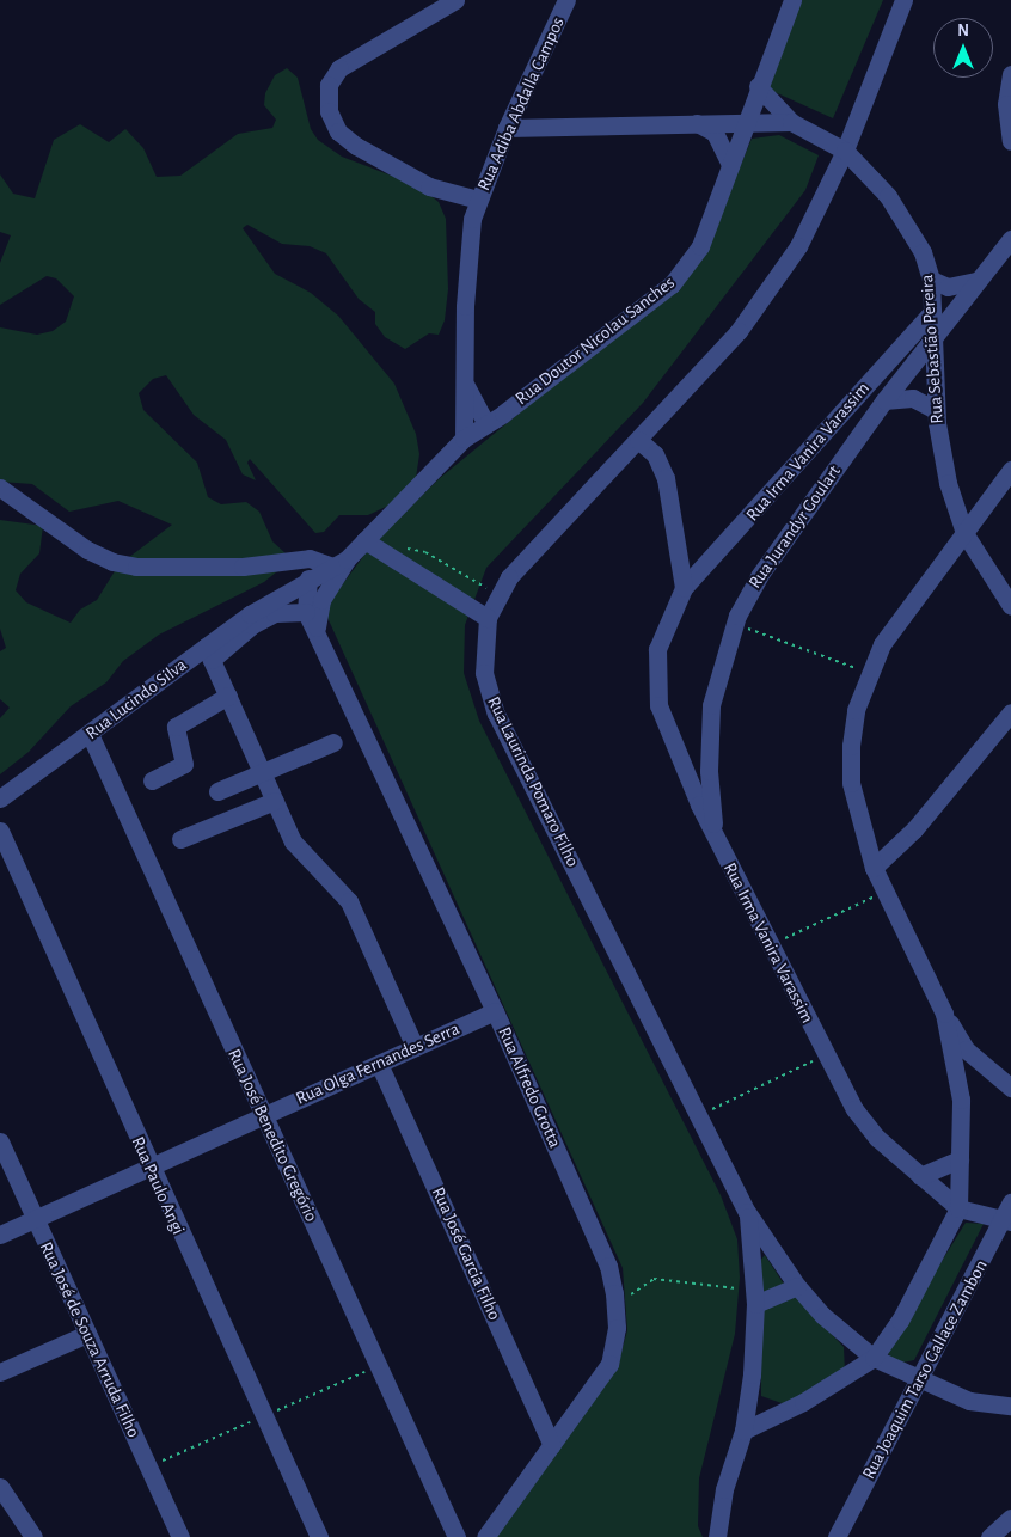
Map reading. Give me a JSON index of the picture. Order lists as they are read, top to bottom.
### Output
{
  "streets": {
    "street": [
      "Rua Adiba Abdalla Campos",
      "Rua Doutor Nicolau Sanches",
      "Rua Sebastião Pereira",
      "Rua Irma Vanira Varassim",
      "Rua Jurandyr Goulart",
      "Rua Lucindo Silva",
      "Rua Laurinda Pomaro Filho",
      "Rua Olga Fernandes Serra",
      "Rua Alfredo Grotta",
      "Rua José Benedito Gregório",
      "Rua Paulo Angi",
      "Rua José Garcia Filho",
      "Rua José de Souza Arruda Filho",
      "Rua Joaquim Tarso Gallace Zambon"
    ]
  },
  "crossings": [
    ["Rua Adiba Abdalla Campos", "Rua Doutor Nicolau Sanches"],
    ["Rua Doutor Nicolau Sanches", "Rua Lucindo Silva"],
    ["Rua Sebastião Pereira", "Rua Irma Vanira Varassim"],
    ["Rua Sebastião Pereira", "Rua Jurandyr Goulart"],
    ["Rua Sebastião Pereira", "Rua Laurinda Pomaro Filho"],
    ["Rua Irma Vanira Varassim", "Rua Jurandyr Goulart"],
    ["Rua Irma Vanira Varassim", "Rua Joaquim Tarso Gallace Zambon"],
    ["Rua Lucindo Silva", "Rua José Benedito Gregório"],
    ["Rua Laurinda Pomaro Filho", "Rua Joaquim Tarso Gallace Zambon"],
    ["Rua Olga Fernandes Serra", "Rua Alfredo Grotta"],
    ["Rua Olga Fernandes Serra", "Rua José Benedito Gregório"],
    ["Rua Olga Fernandes Serra", "Rua Paulo Angi"],
    ["Rua Olga Fernandes Serra", "Rua José Garcia Filho"],
    ["Rua Olga Fernandes Serra", "Rua José de Souza Arruda Filho"],
    ["Rua Alfredo Grotta", "Rua José Garcia Filho"]
  ],
  "north": "top"
}
